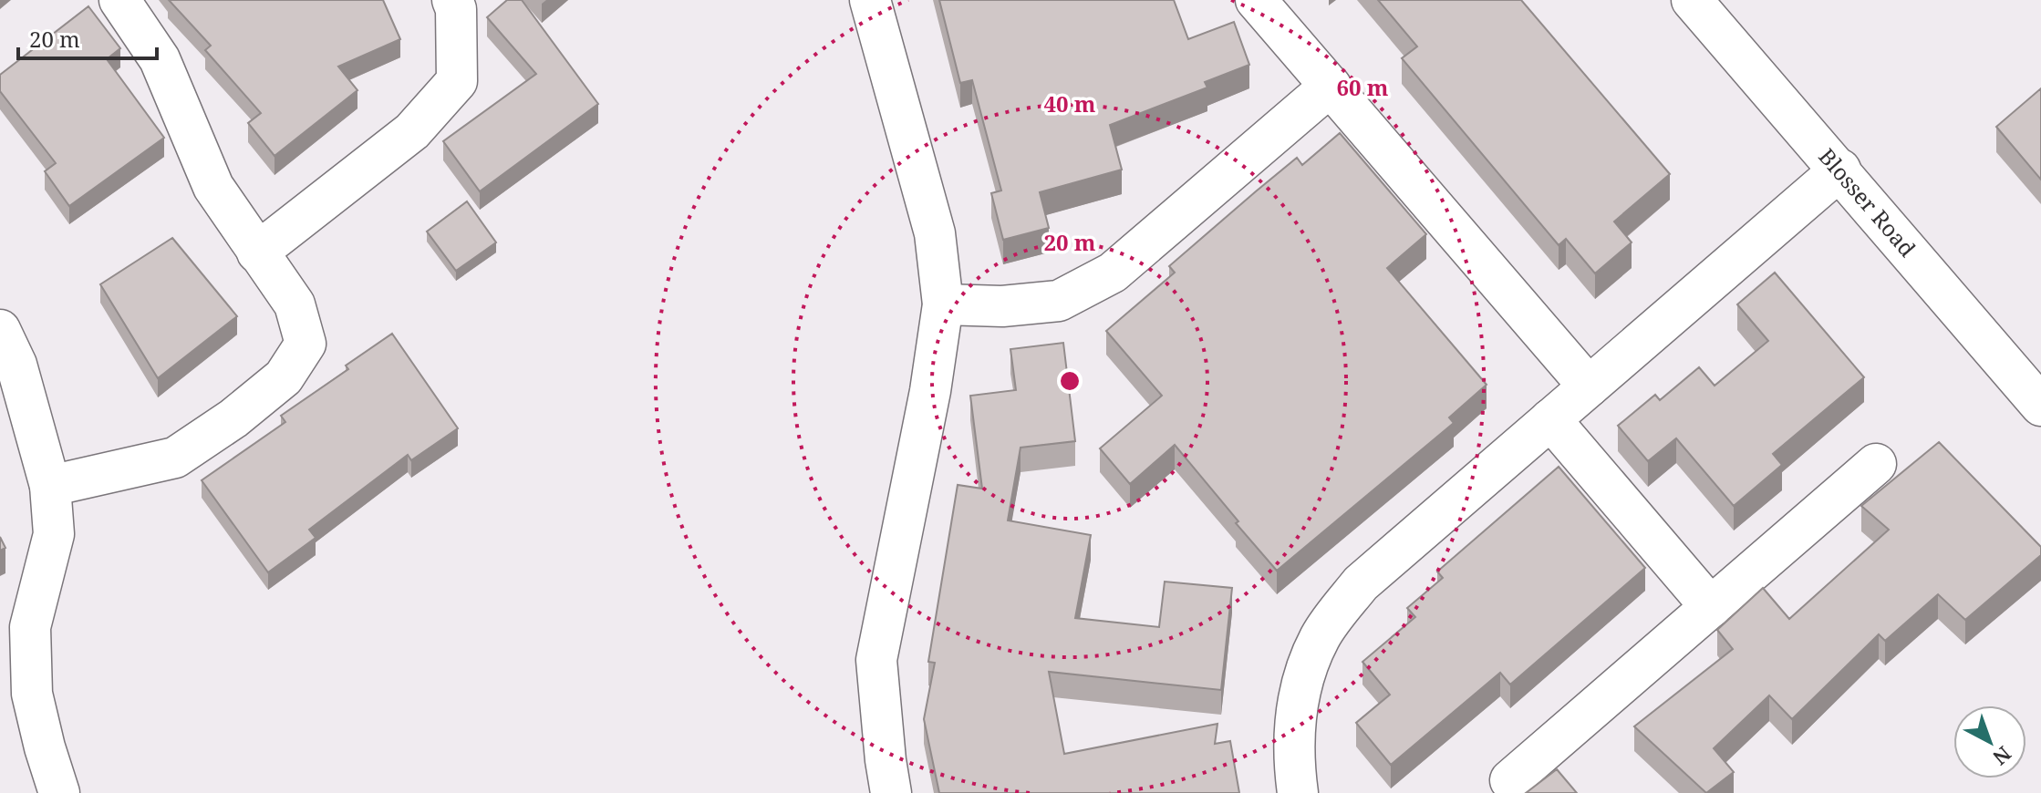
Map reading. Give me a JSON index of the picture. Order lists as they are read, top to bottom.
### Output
{
  "streets": {
    "street": ["Blosser Road"]
  },
  "scale_bar": "20 m",
  "north": "bottom right",
  "rings": ["60 m", "40 m", "20 m"]
}
